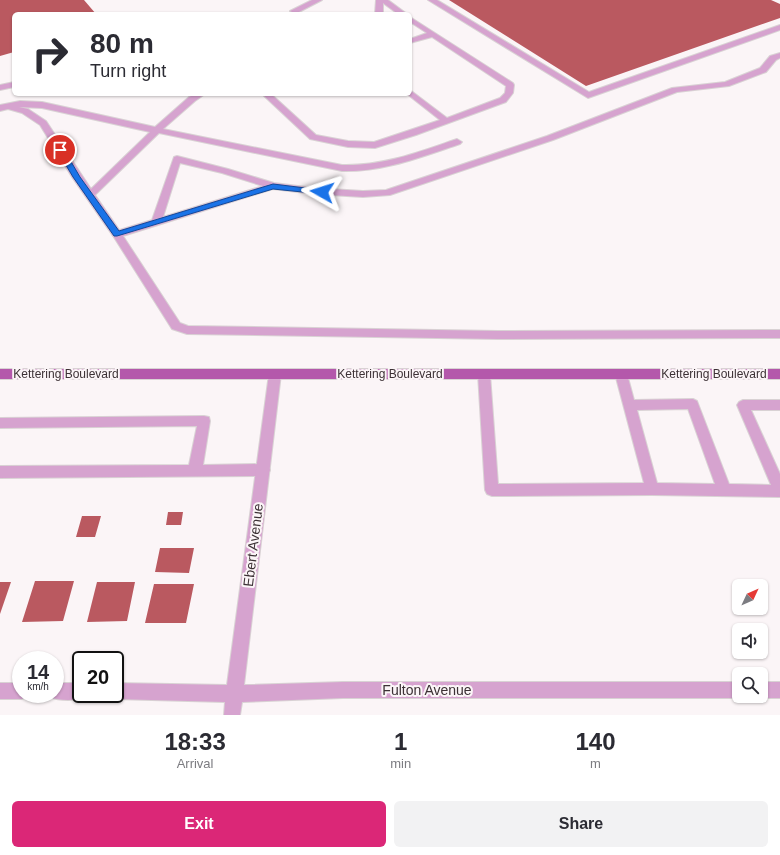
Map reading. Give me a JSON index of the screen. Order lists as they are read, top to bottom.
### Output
{
  "streets": {
    "main road": ["Kettering Boulevard"],
    "street": ["Ebert Avenue", "Fulton Avenue"]
  },
  "crossings": [
    ["Kettering Boulevard", "Ebert Avenue"],
    ["Ebert Avenue", "Fulton Avenue"]
  ],
  "north": "top right",
  "page": {
    "turn": ["80 m", "Turn right"],
    "speed": "14 km/h",
    "limit": "20",
    "eta": [
      "18:33",
      "Arrival",
      "1",
      "min",
      "140",
      "m"
    ],
    "buttons": ["Exit", "Share"]
  }
}
